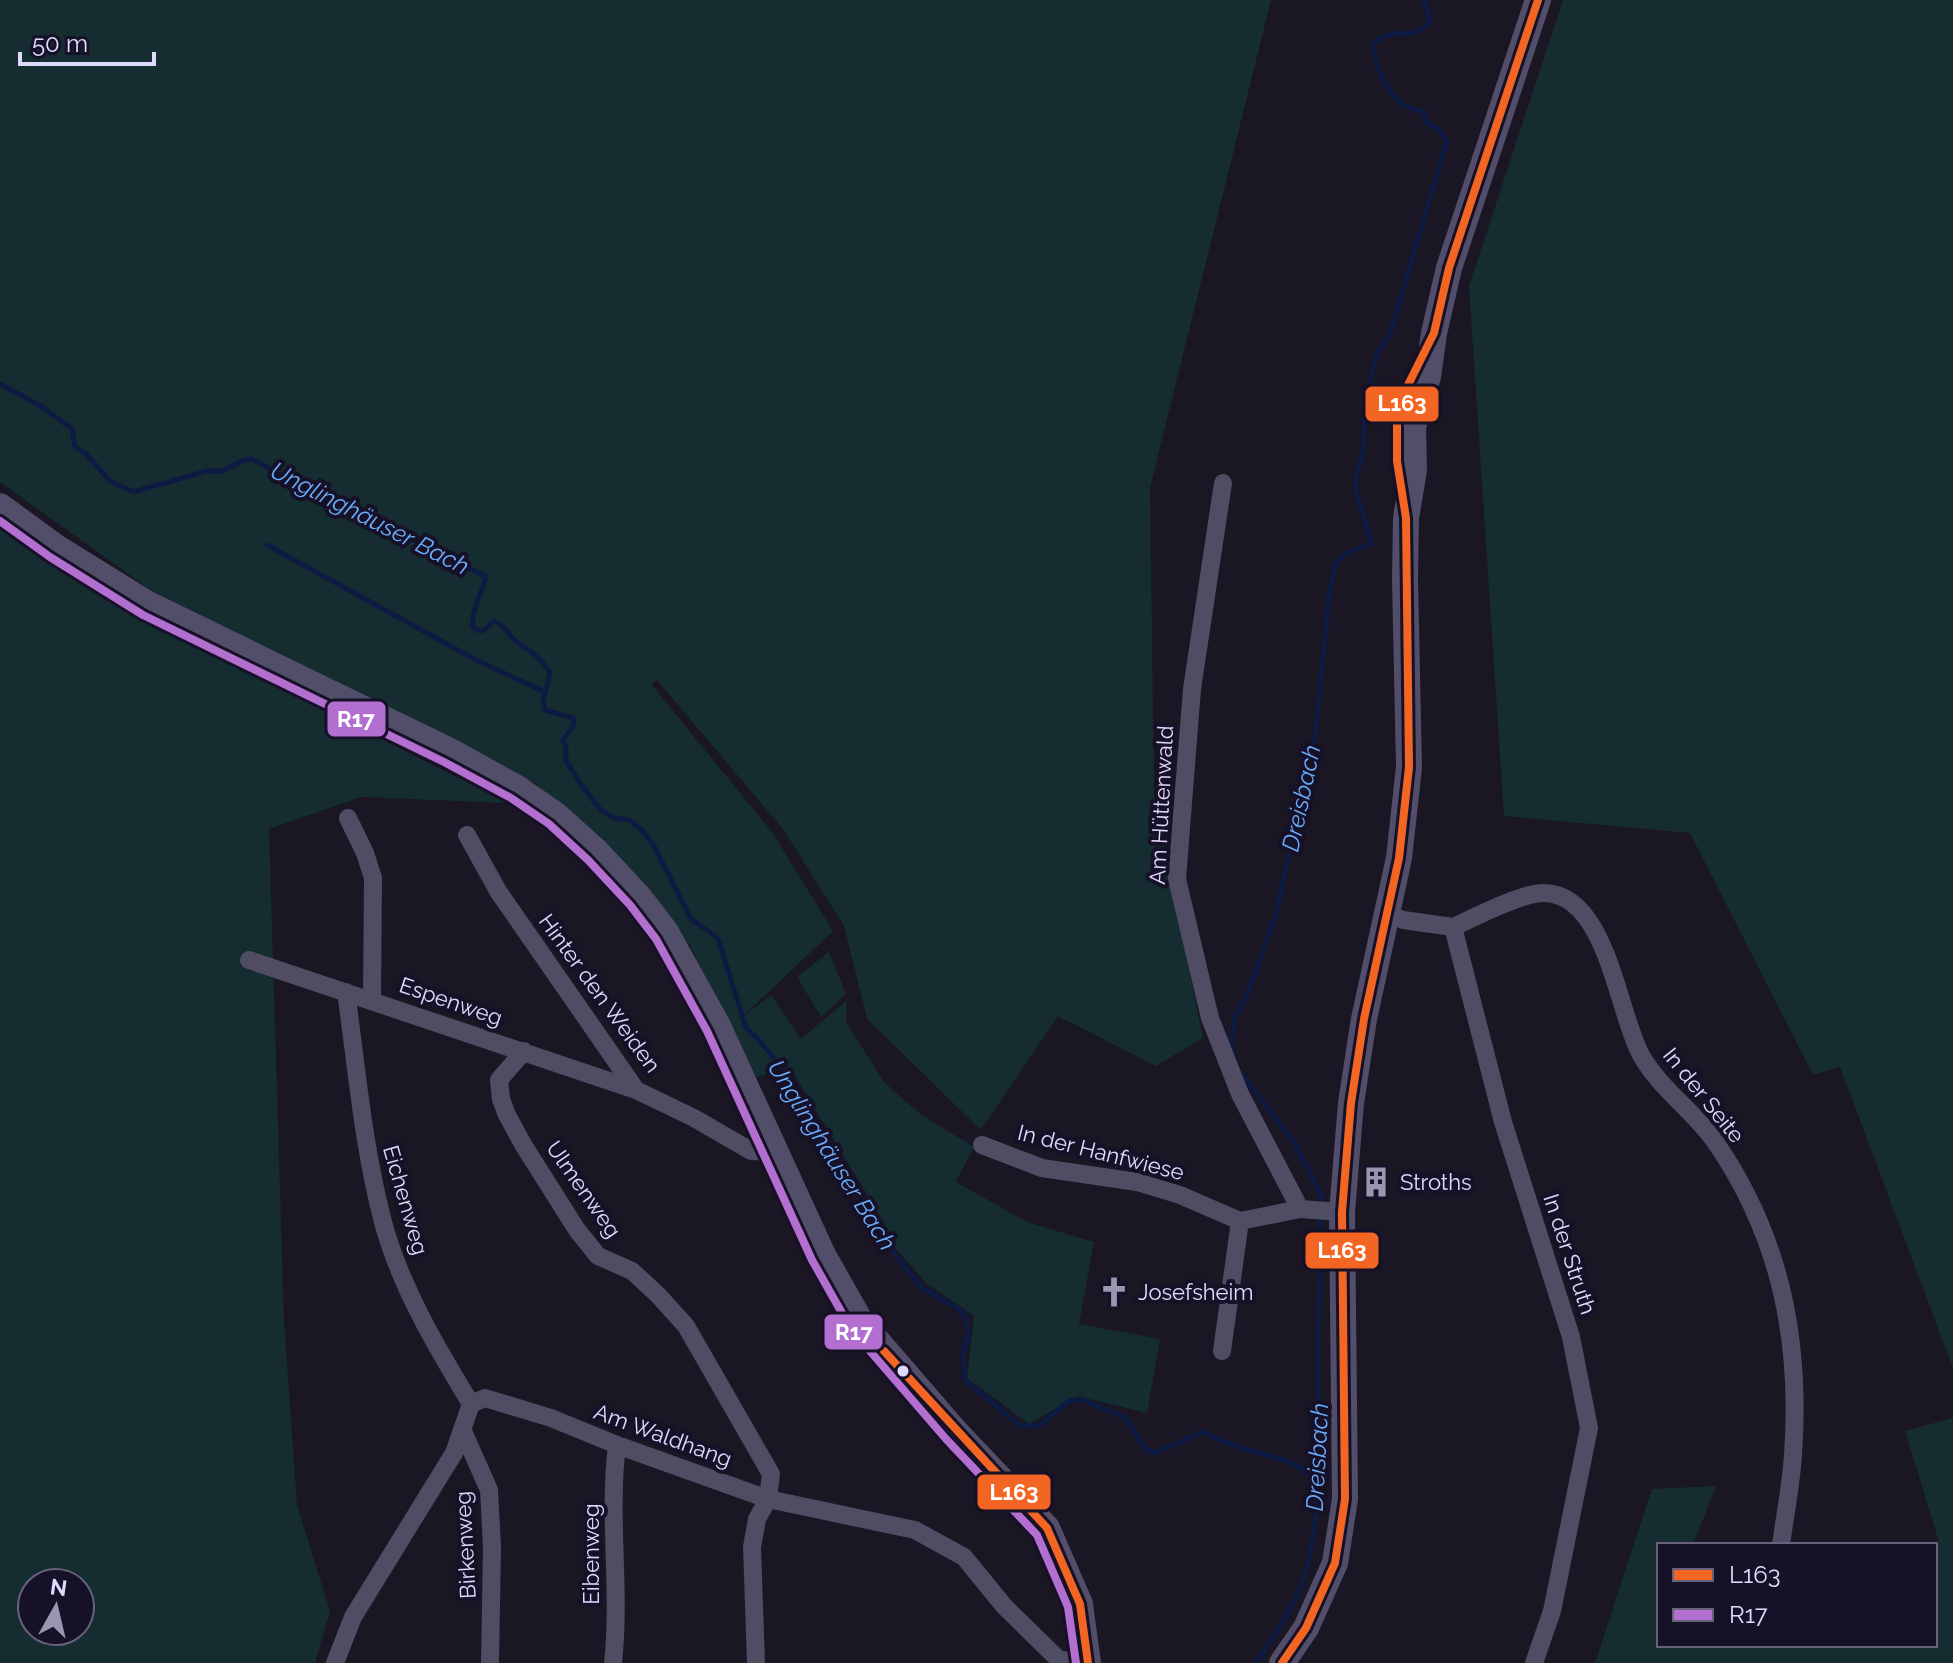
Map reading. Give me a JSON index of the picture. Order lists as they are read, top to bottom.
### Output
{
  "streets": {
    "street": [
      "Am Hüttenwald",
      "Hinter den Weiden",
      "Espenweg",
      "In der Seite",
      "In der Hanfwiese",
      "Ulmenweg",
      "Eichenweg",
      "In der Struth",
      "Am Waldhang",
      "Birkenweg",
      "Eibenweg"
    ]
  },
  "crossings": [
    ["Hinter den Weiden", "Espenweg"],
    ["Espenweg", "Ulmenweg"],
    ["Espenweg", "Eichenweg"],
    ["In der Seite", "In der Struth"],
    ["Ulmenweg", "Am Waldhang"],
    ["Eichenweg", "Am Waldhang"],
    ["Am Waldhang", "Eibenweg"]
  ],
  "water": ["Unglinghäuser Bach", "Dreisbach"],
  "places": {
    "building": ["Stroths"],
    "church": ["Josefsheim"]
  },
  "lines": ["transit line L163", "transit line R17"],
  "legend": ["L163", "R17"],
  "scale_bar": "50 m",
  "north": "top"
}
